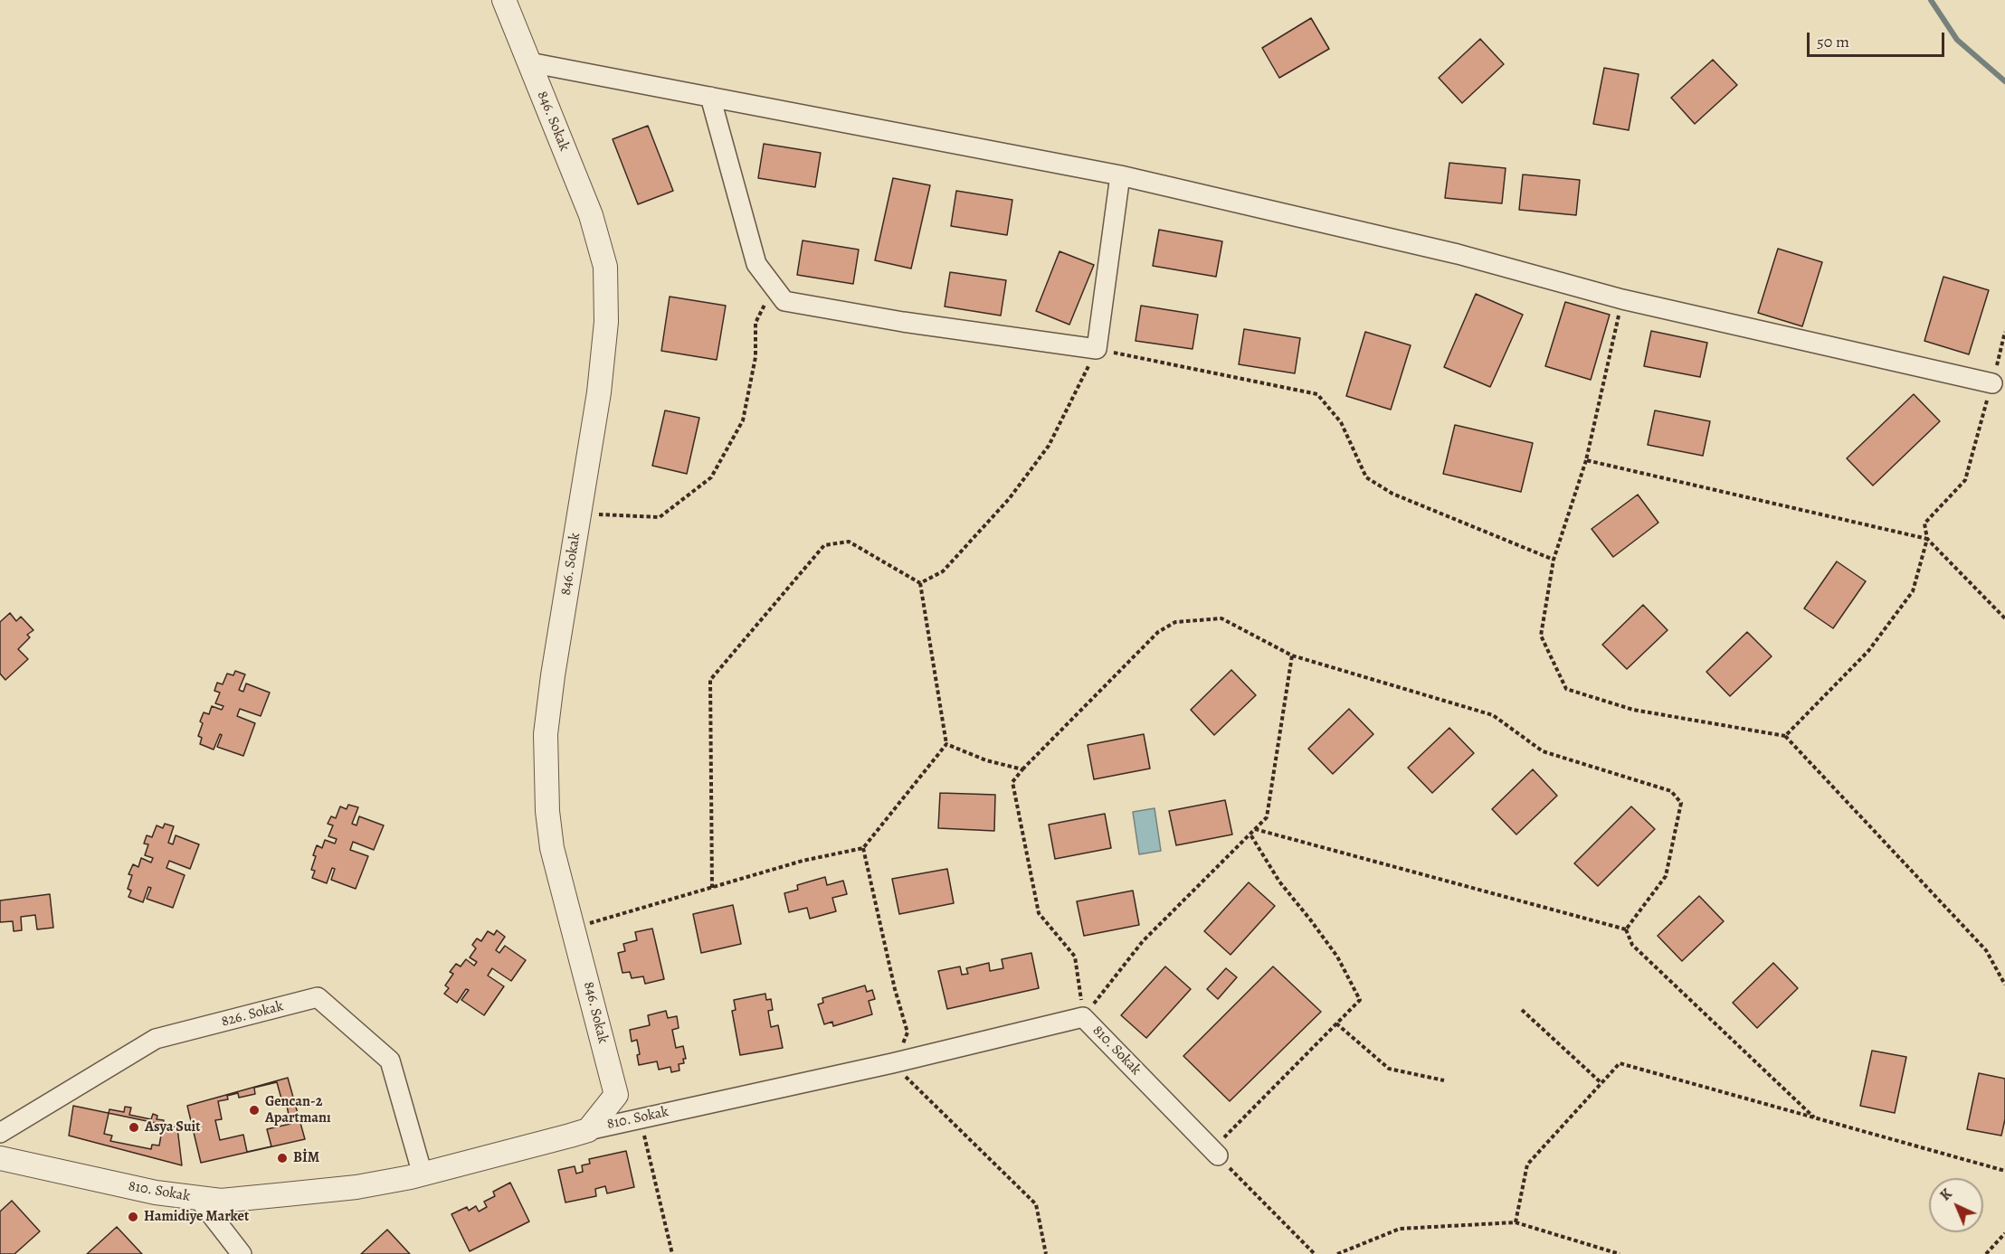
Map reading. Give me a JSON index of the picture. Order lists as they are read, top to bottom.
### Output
{
  "streets": {
    "street": ["846. Sokak", "826. Sokak", "810. Sokak"]
  },
  "crossings": [
    ["846. Sokak", "810. Sokak"],
    ["826. Sokak", "810. Sokak"]
  ],
  "places": [
    "Gencan-2 Apartmanı",
    "Asya Suit",
    "BİM",
    "Hamidiye Market"
  ],
  "scale_bar": "50 m",
  "north": "top left"
}
